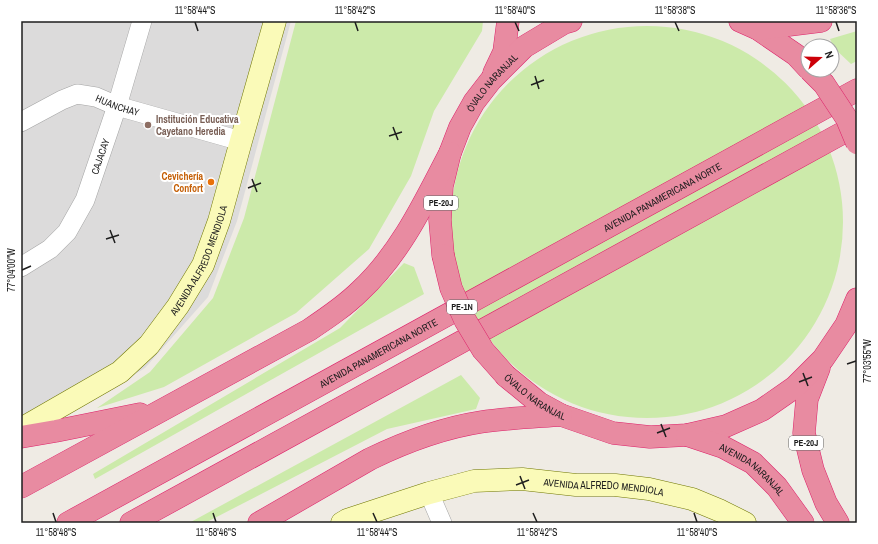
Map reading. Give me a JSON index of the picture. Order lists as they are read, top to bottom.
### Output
{
  "streets": {
    "highway": [
      "ÓVALO NARANJAL",
      "AVENIDA PANAMERICANA NORTE",
      "PE-20J",
      "PE-1N",
      "AVENIDA NARANJAL"
    ],
    "main road": ["AVENIDA ALFREDO MENDIOLA"],
    "street": ["HUANCHAY", "CAJACAY"]
  },
  "crossings": [
    ["ÓVALO NARANJAL", "PE-20J"],
    ["ÓVALO NARANJAL", "AVENIDA NARANJAL"],
    ["HUANCHAY", "CAJACAY"],
    ["HUANCHAY", "AVENIDA ALFREDO MENDIOLA"]
  ],
  "places": ["Institución Educativa Cayetano Heredia", "Cevichería Confort"],
  "north": "right",
  "coordinates": [
    "11°58'44\"S",
    "11°58'42\"S",
    "11°58'40\"S",
    "11°58'38\"S",
    "11°58'36\"S",
    "77°04'00\"W",
    "77°03'55\"W",
    "11°58'48\"S",
    "11°58'46\"S"
  ]
}
